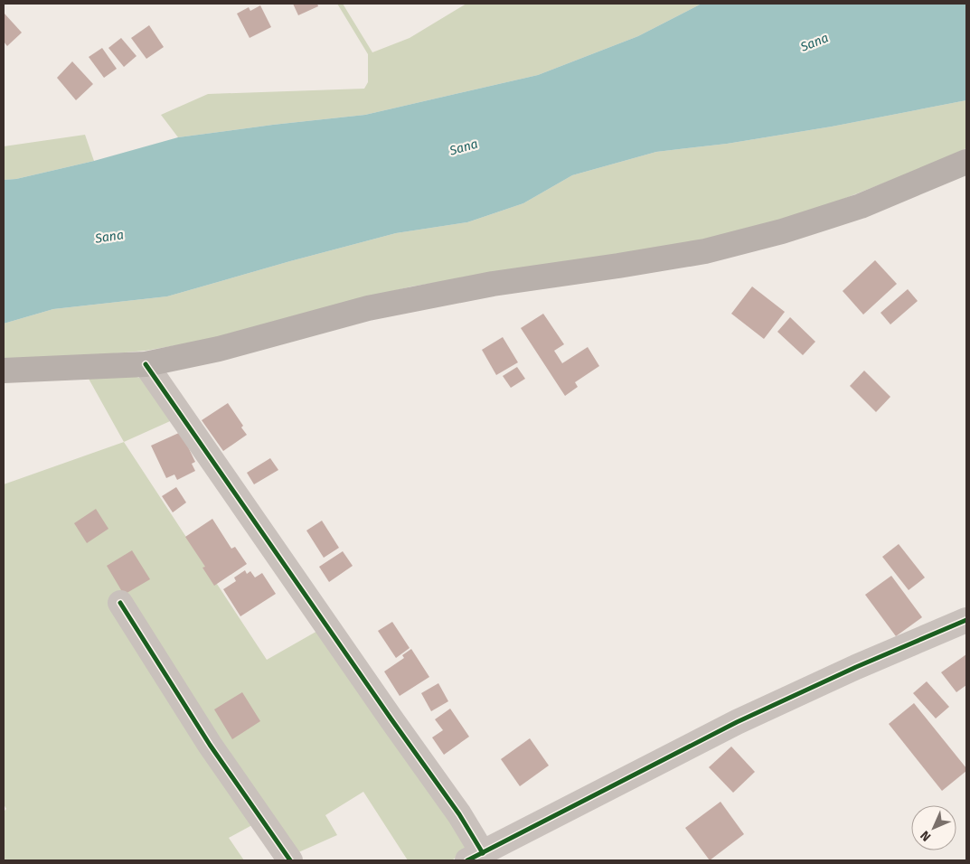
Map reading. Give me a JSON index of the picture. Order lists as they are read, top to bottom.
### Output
{
  "water": ["Sana"],
  "north": "bottom left"
}
